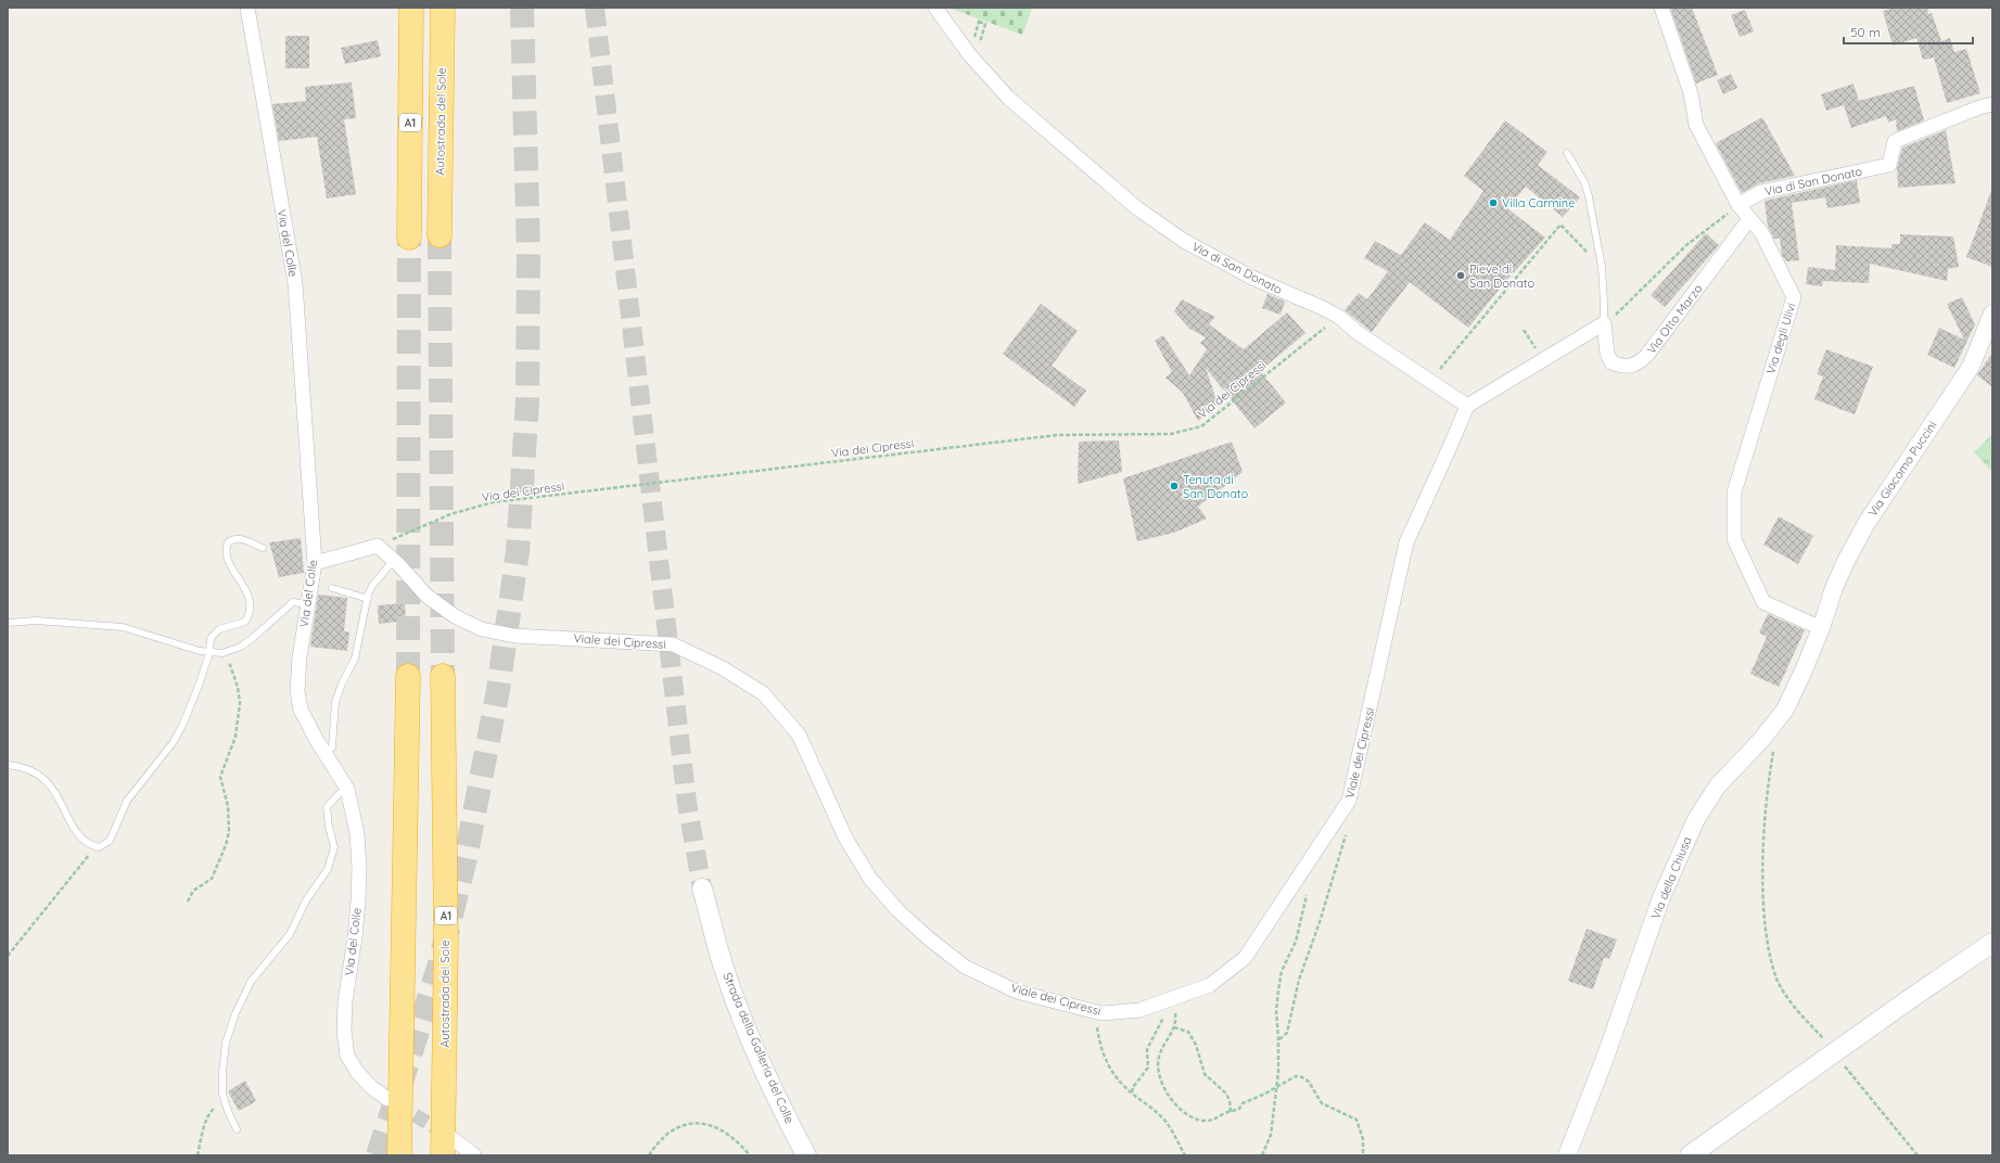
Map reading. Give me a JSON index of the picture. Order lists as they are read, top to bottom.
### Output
{
  "streets": {
    "highway": ["Autostrada del Sole", "A1"],
    "main road": ["Strada della Galleria del Colle"],
    "street": [
      "Via di San Donato",
      "Via del Colle",
      "Via Otto Marzo",
      "Via degli Ulivi",
      "Via Giacomo Puccini",
      "Viale dei Cipressi",
      "Via della Chiusa"
    ],
    "path": ["Via dei Cipressi"]
  },
  "crossings": [
    ["Via di San Donato", "Via degli Ulivi"],
    ["Via di San Donato", "Via dei Cipressi"],
    ["Via di San Donato", "Viale dei Cipressi"],
    ["Via Otto Marzo", "Via degli Ulivi"],
    ["Via degli Ulivi", "Via Giacomo Puccini"],
    ["Via degli Ulivi", "Via della Chiusa"],
    ["Via dei Cipressi", "Viale dei Cipressi"],
    ["Via Giacomo Puccini", "Via della Chiusa"]
  ],
  "places": ["Villa Carmine", "Pieve di San Donato", "Tenuta di San Donato"],
  "scale_bar": "50 m"
}
